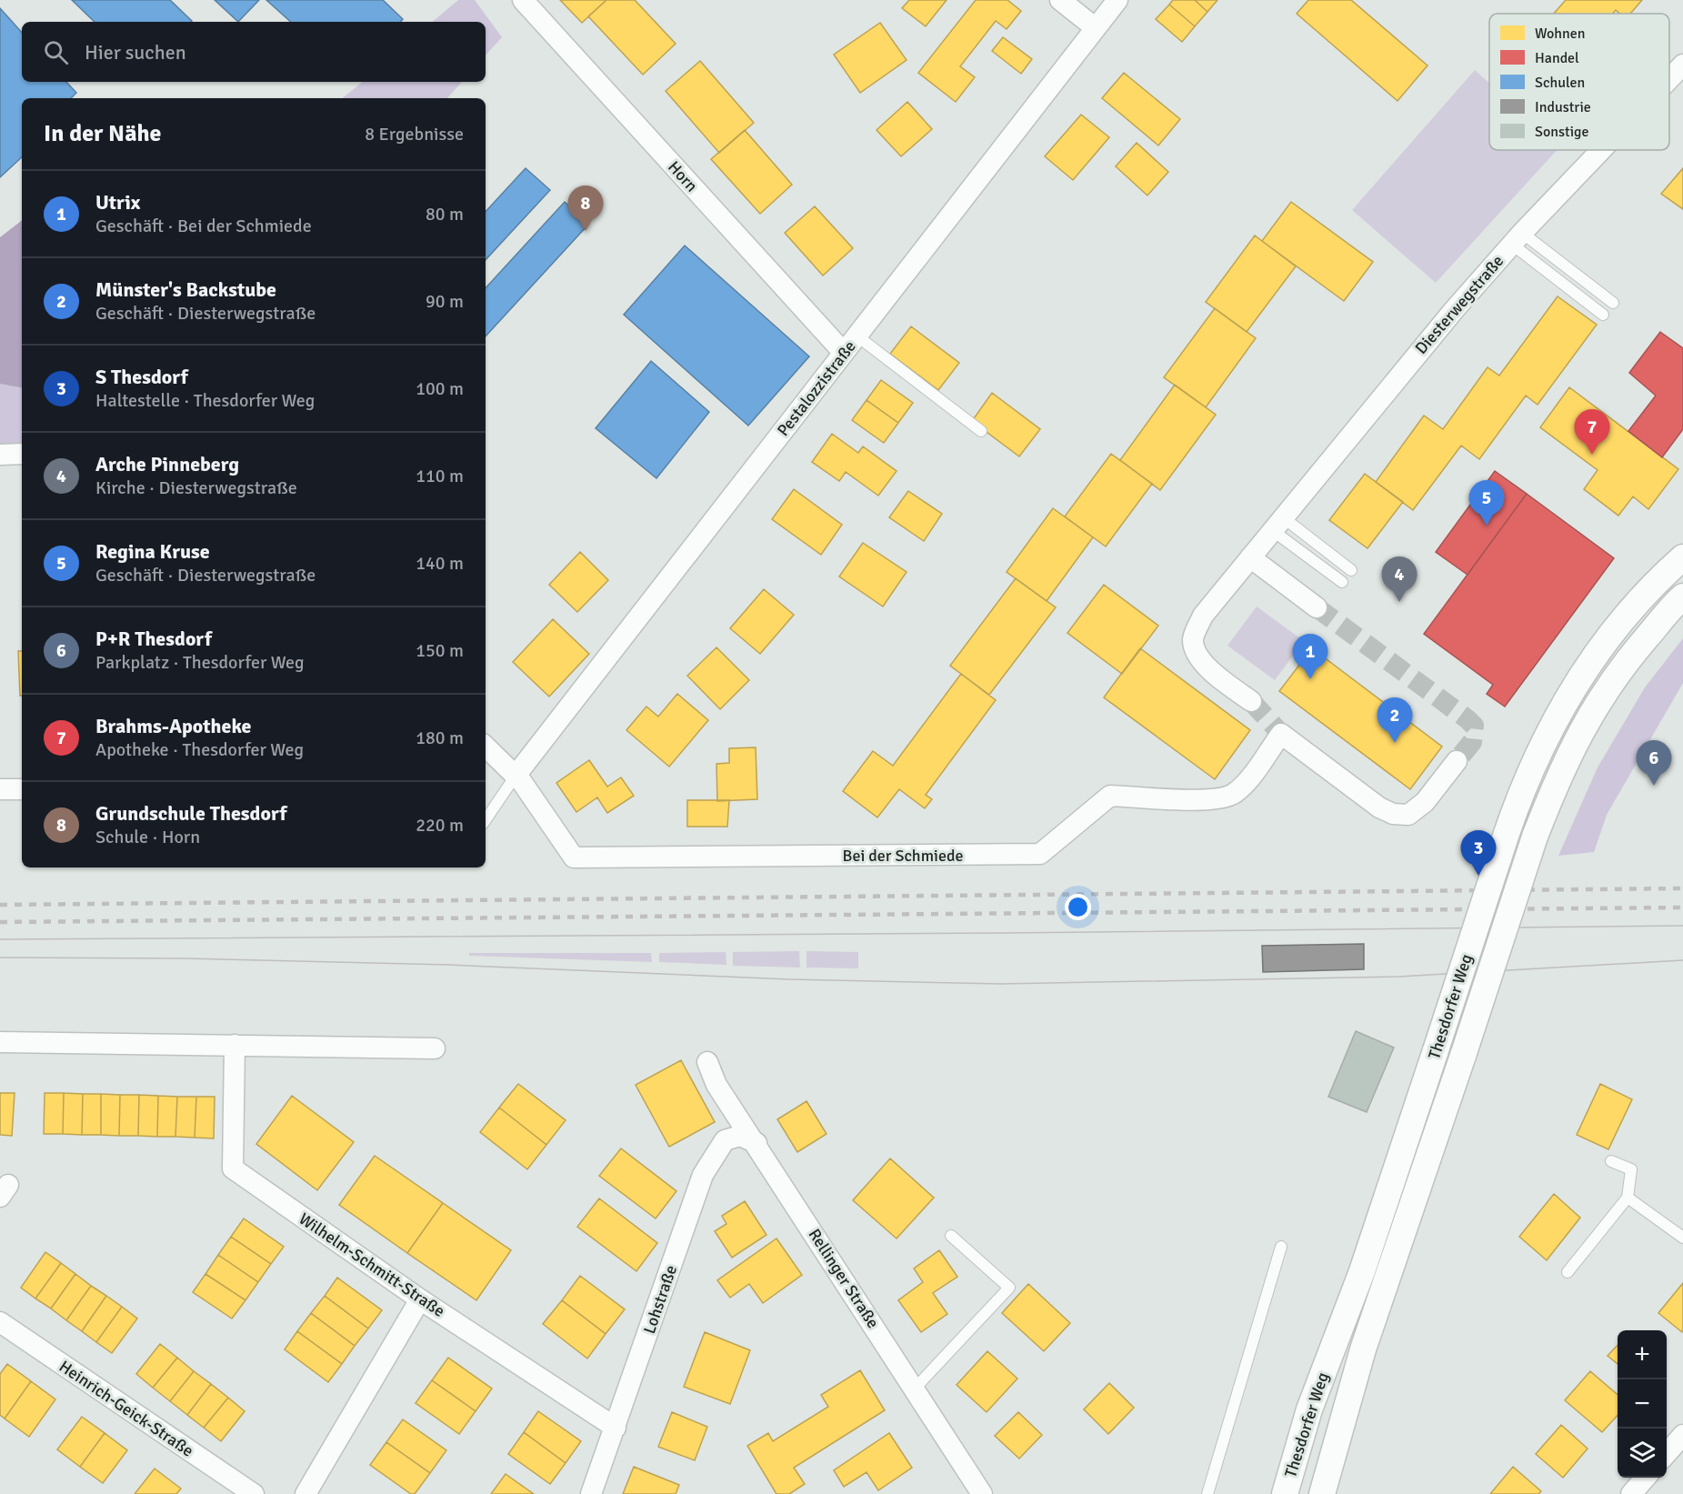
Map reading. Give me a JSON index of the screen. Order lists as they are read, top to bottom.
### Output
{
  "streets": {
    "street": [
      "Horn",
      "Diesterwegstraße",
      "Pestalozzistraße",
      "Bei der Schmiede",
      "Thesdorfer Weg",
      "Wilhelm-Schmitt-Straße",
      "Rellinger Straße",
      "Lohstraße",
      "Heinrich-Geick-Straße"
    ]
  },
  "crossings": [
    ["Horn", "Pestalozzistraße"],
    ["Pestalozzistraße", "Bei der Schmiede"],
    ["Wilhelm-Schmitt-Straße", "Lohstraße"],
    ["Rellinger Straße", "Lohstraße"]
  ],
  "legend": [
    "Wohnen",
    "Handel",
    "Schulen",
    "Industrie",
    "Sonstige"
  ],
  "page": {
    "search": "Hier suchen",
    "heading": ["In der Nähe", "8 Ergebnisse"],
    "list": [
      {
        "mark": "1",
        "name": "Utrix",
        "note": "Geschäft · Bei der Schmiede",
        "value": "80 m"
      },
      {
        "mark": "2",
        "name": "Münster's Backstube",
        "note": "Geschäft · Diesterwegstraße",
        "value": "90 m"
      },
      {
        "mark": "3",
        "name": "S Thesdorf",
        "note": "Haltestelle · Thesdorfer Weg",
        "value": "100 m"
      },
      {
        "mark": "4",
        "name": "Arche Pinneberg",
        "note": "Kirche · Diesterwegstraße",
        "value": "110 m"
      },
      {
        "mark": "5",
        "name": "Regina Kruse",
        "note": "Geschäft · Diesterwegstraße",
        "value": "140 m"
      },
      {
        "mark": "6",
        "name": "P+R Thesdorf",
        "note": "Parkplatz · Thesdorfer Weg",
        "value": "150 m"
      },
      {
        "mark": "7",
        "name": "Brahms-Apotheke",
        "note": "Apotheke · Thesdorfer Weg",
        "value": "180 m"
      },
      {
        "mark": "8",
        "name": "Grundschule Thesdorf",
        "note": "Schule · Horn",
        "value": "220 m"
      }
    ],
    "pins": [
      "8",
      "7",
      "5",
      "4",
      "1",
      "2",
      "6",
      "3"
    ],
    "map_buttons": ["+", "−"]
  }
}
